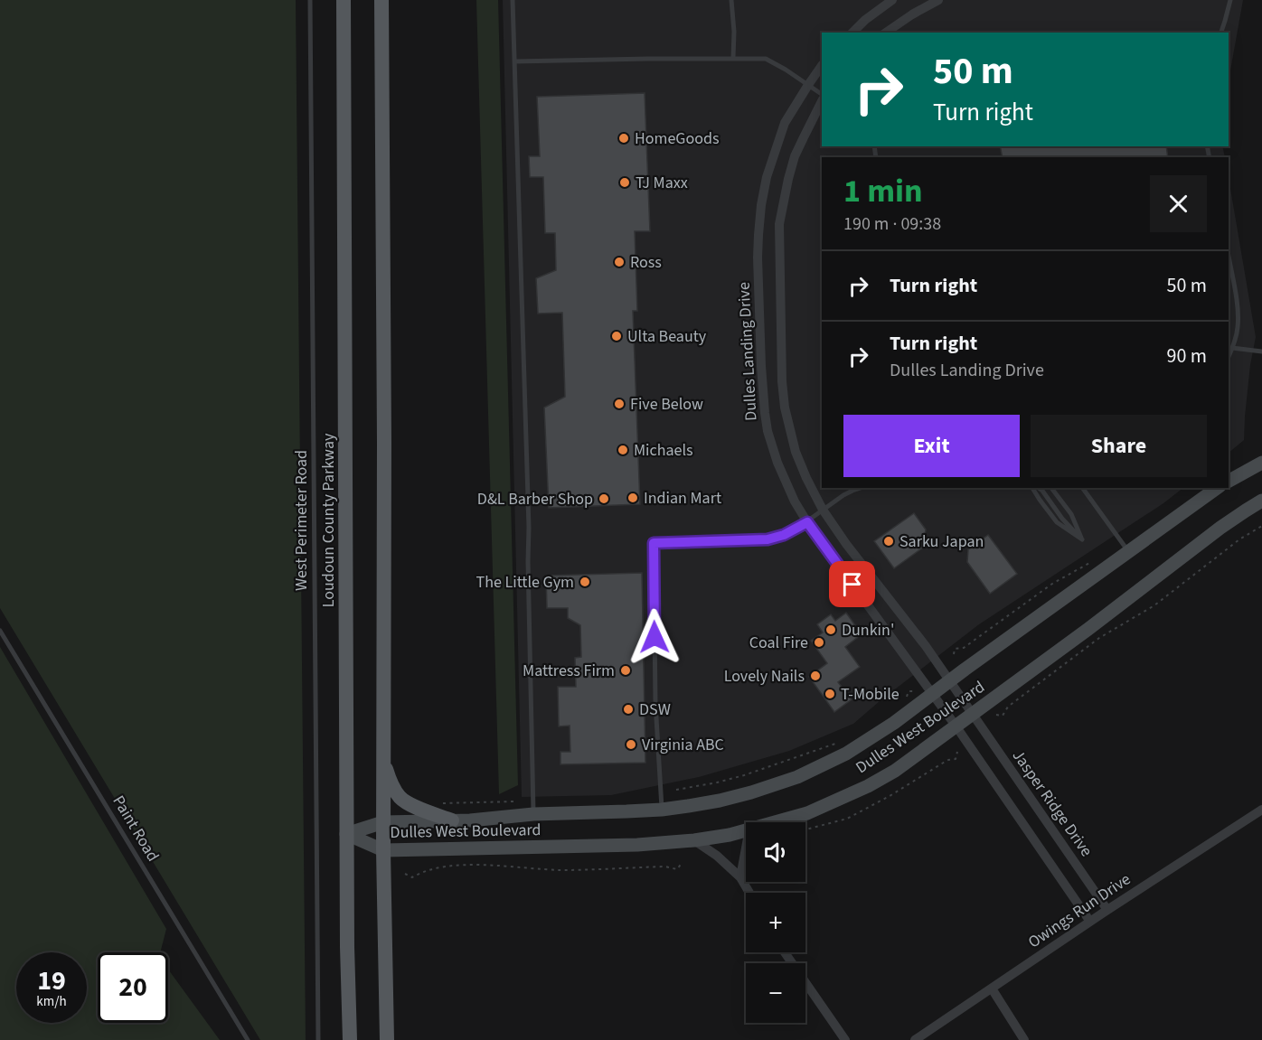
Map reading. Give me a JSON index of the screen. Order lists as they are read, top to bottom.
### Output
{
  "streets": {
    "main road": ["Loudoun County Parkway"],
    "street": [
      "Dulles Landing Drive",
      "Dulles West Boulevard",
      "Jasper Ridge Drive",
      "Owings Run Drive"
    ],
    "lane": ["West Perimeter Road", "Paint Road"]
  },
  "crossings": [
    ["Dulles Landing Drive", "Dulles West Boulevard"],
    ["Dulles Landing Drive", "Jasper Ridge Drive"],
    ["Loudoun County Parkway", "Dulles West Boulevard"],
    ["Dulles West Boulevard", "Jasper Ridge Drive"],
    ["Jasper Ridge Drive", "Owings Run Drive"]
  ],
  "places": [
    "HomeGoods",
    "TJ Maxx",
    "Ross",
    "Ulta Beauty",
    "Five Below",
    "Michaels",
    "Indian Mart",
    "D&L Barber Shop",
    "Sarku Japan",
    "The Little Gym",
    "Dunkin'",
    "Coal Fire",
    "Mattress Firm",
    "Lovely Nails",
    "T-Mobile",
    "DSW",
    "Virginia ABC"
  ],
  "page": {
    "turn": ["50 m", "Turn right"],
    "heading": ["1 min", "190 m · 09:38"],
    "list": [
      {
        "name": "Turn right",
        "value": "50 m"
      },
      {
        "name": "Turn right",
        "note": "Dulles Landing Drive",
        "value": "90 m"
      }
    ],
    "buttons": ["Exit", "Share"],
    "map_buttons": ["+", "−"],
    "speed": "19 km/h",
    "limit": "20"
  }
}
